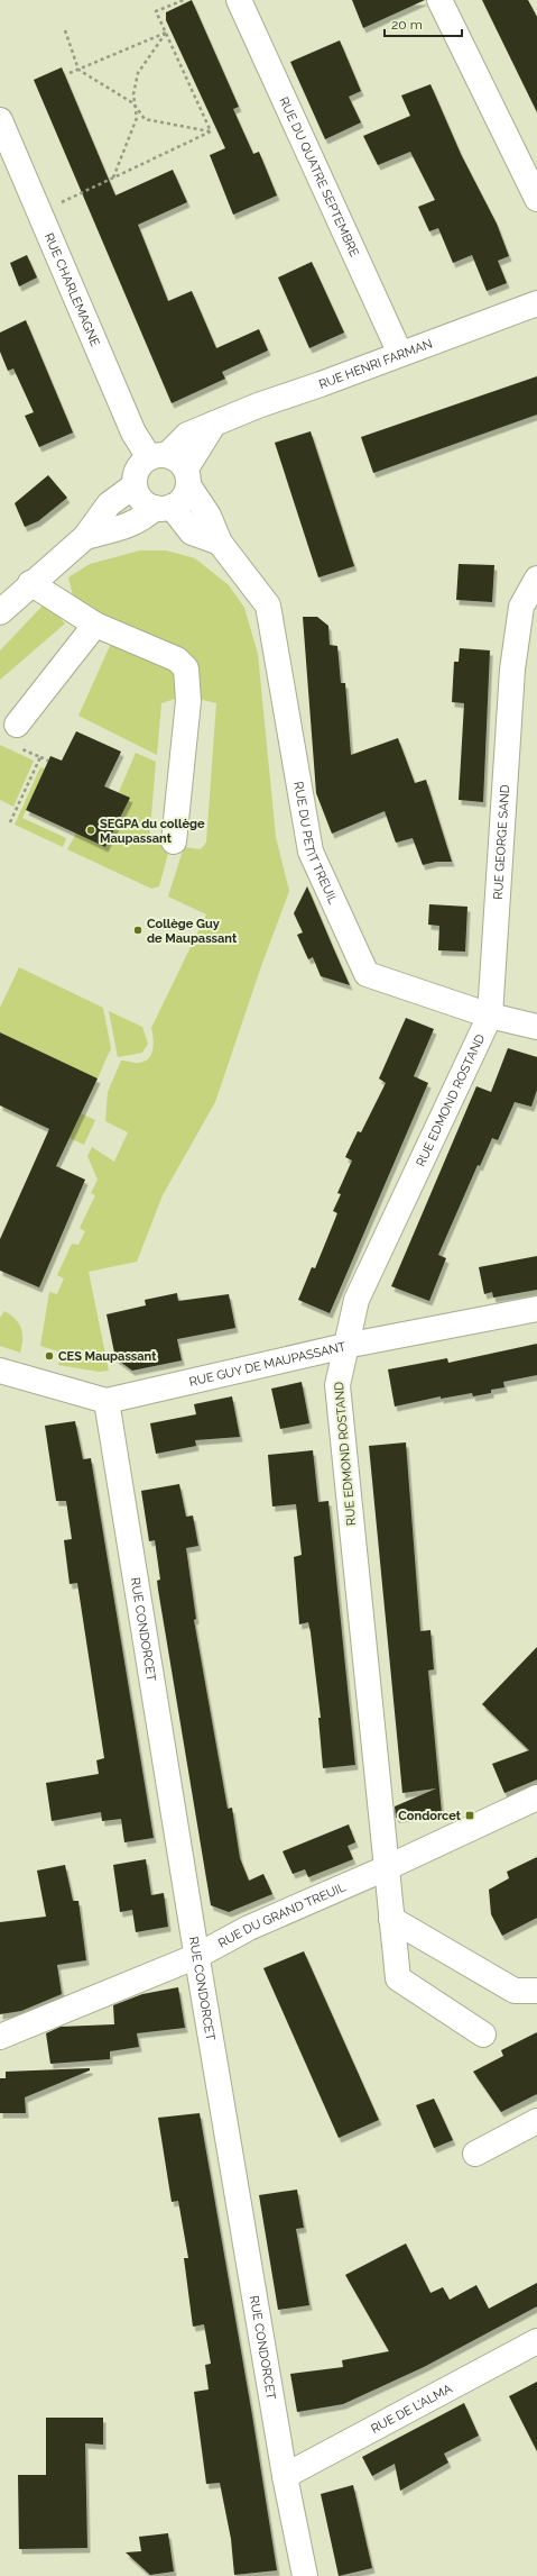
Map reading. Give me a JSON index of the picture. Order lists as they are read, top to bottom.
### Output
{
  "streets": {
    "street": [
      "RUE DU QUATRE SEPTEMBRE",
      "RUE CHARLEMAGNE",
      "RUE HENRI FARMAN",
      "RUE DU PETIT TREUIL",
      "RUE GEORGE SAND",
      "RUE EDMOND ROSTAND",
      "RUE GUY DE MAUPASSANT",
      "RUE CONDORCET",
      "RUE DU GRAND TREUIL",
      "RUE DE L'ALMA"
    ]
  },
  "crossings": [
    ["RUE DU QUATRE SEPTEMBRE", "RUE HENRI FARMAN"],
    ["RUE CHARLEMAGNE", "RUE HENRI FARMAN"],
    ["RUE CHARLEMAGNE", "RUE DU PETIT TREUIL"],
    ["RUE HENRI FARMAN", "RUE DU PETIT TREUIL"],
    ["RUE DU PETIT TREUIL", "RUE GEORGE SAND"],
    ["RUE DU PETIT TREUIL", "RUE EDMOND ROSTAND"],
    ["RUE GEORGE SAND", "RUE EDMOND ROSTAND"],
    ["RUE EDMOND ROSTAND", "RUE GUY DE MAUPASSANT"],
    ["RUE EDMOND ROSTAND", "RUE DU GRAND TREUIL"],
    ["RUE GUY DE MAUPASSANT", "RUE CONDORCET"],
    ["RUE CONDORCET", "RUE DU GRAND TREUIL"],
    ["RUE CONDORCET", "RUE DE L'ALMA"]
  ],
  "places": {
    "other": ["SEGPA du collège Maupassant", "Collège Guy de Maupassant", "CES Maupassant"],
    "transit": ["Condorcet"]
  },
  "scale_bar": "20 m"
}
